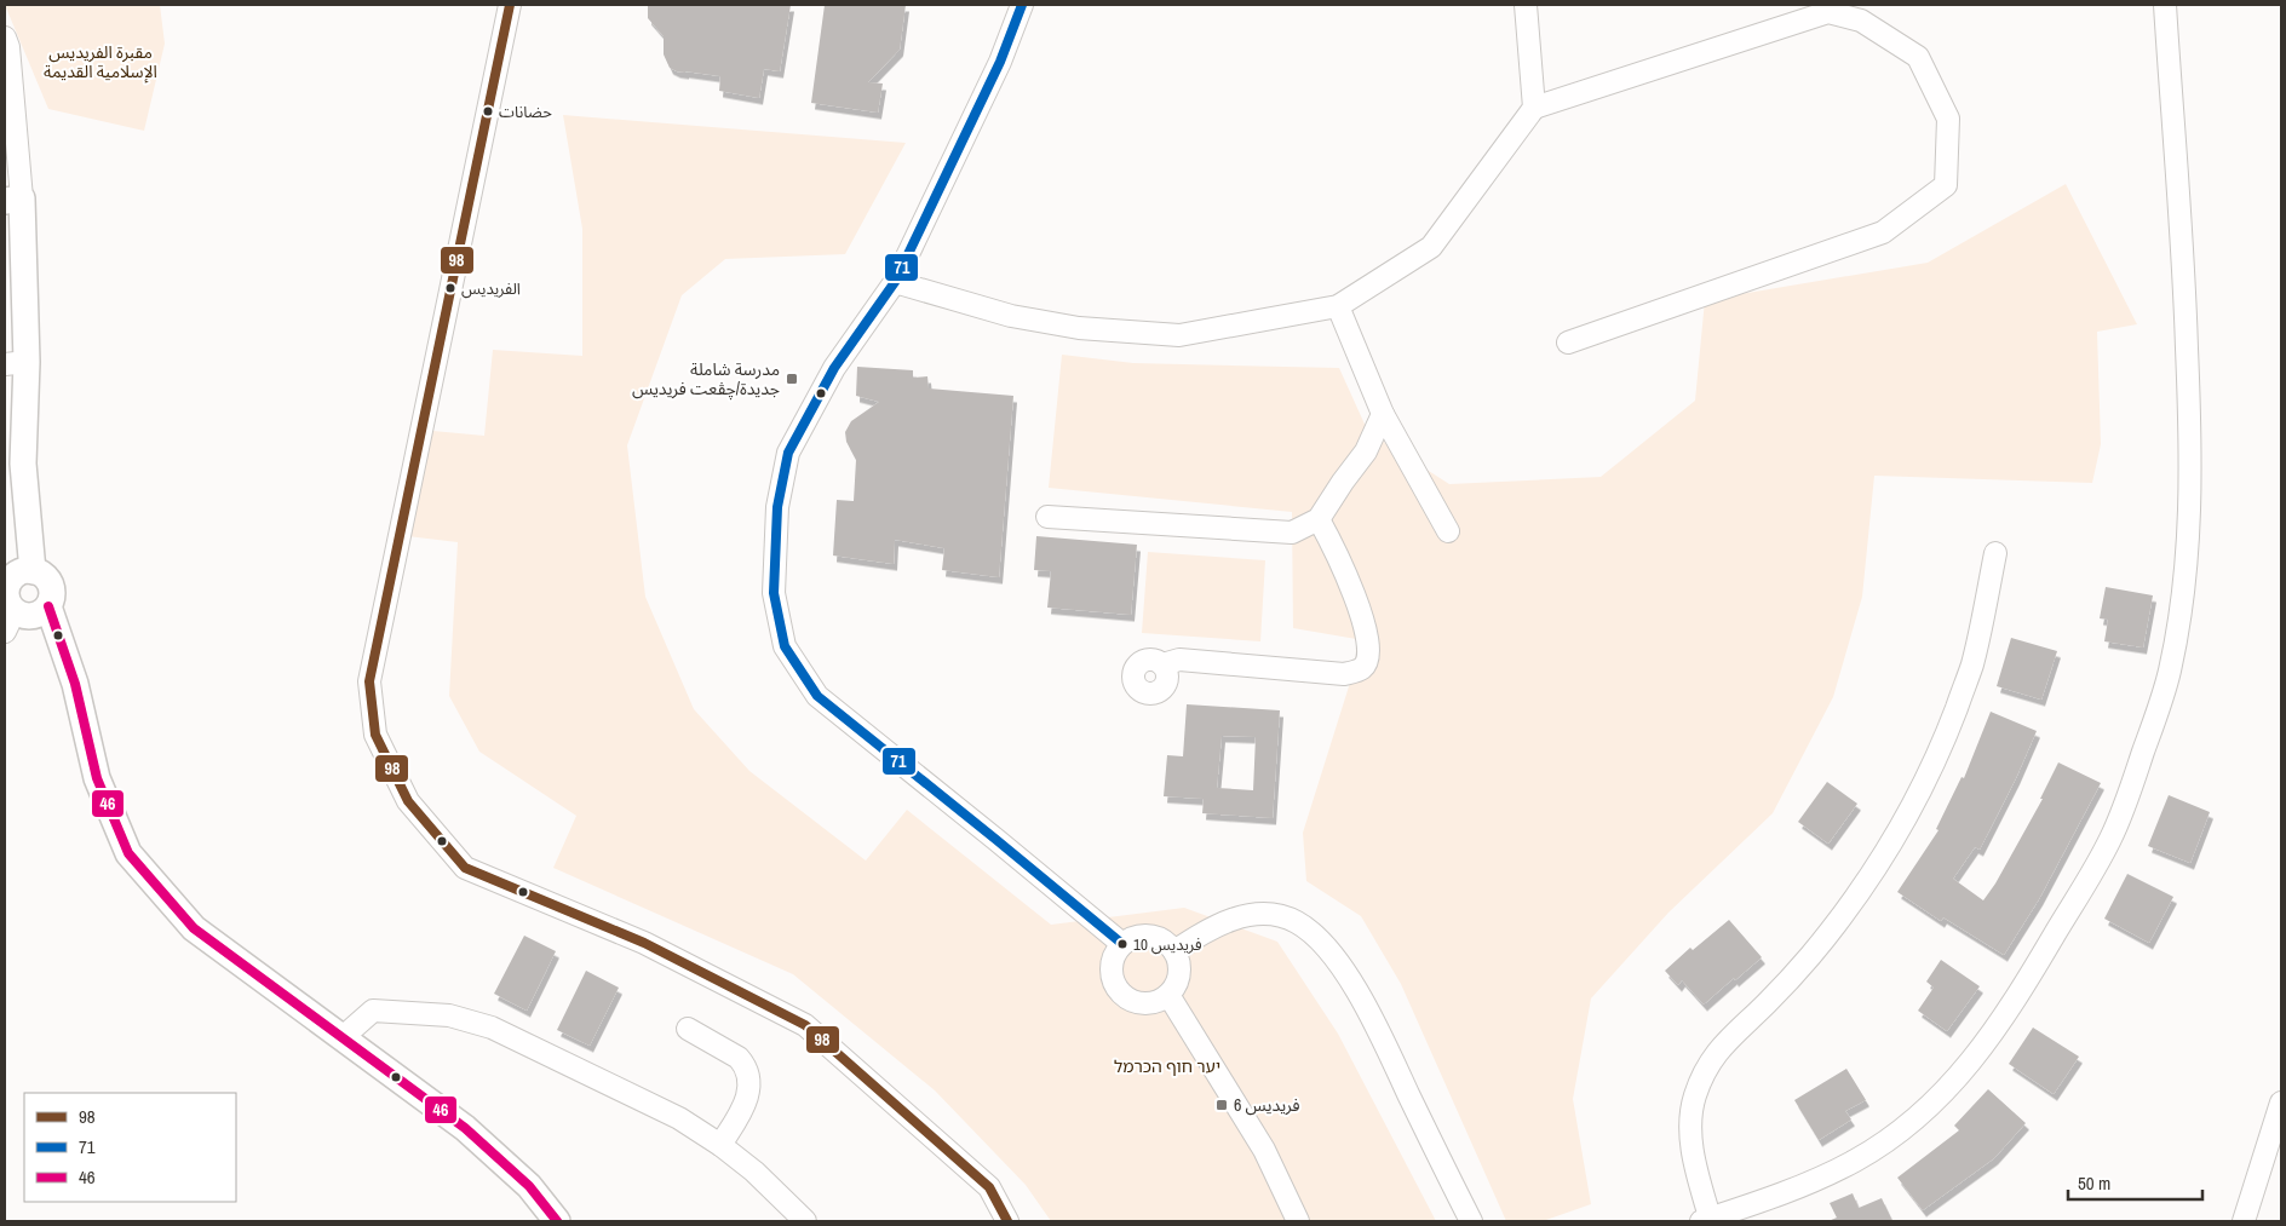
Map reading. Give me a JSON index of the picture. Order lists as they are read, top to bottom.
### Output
{
  "parks": ["مقبرة الفريديس الإسلامية القديمة", "יער חוף הכרמל"],
  "places": {
    "other": ["حضانات", "الفريديس", "فريديس 10"],
    "transit": ["مدرسة شاملة جديدة/چڤعت فريديس", "فريديس 6"]
  },
  "lines": ["transit line 98", "transit line 71", "transit line 46"],
  "legend": ["98", "71", "46"],
  "scale_bar": "50 m"
}
